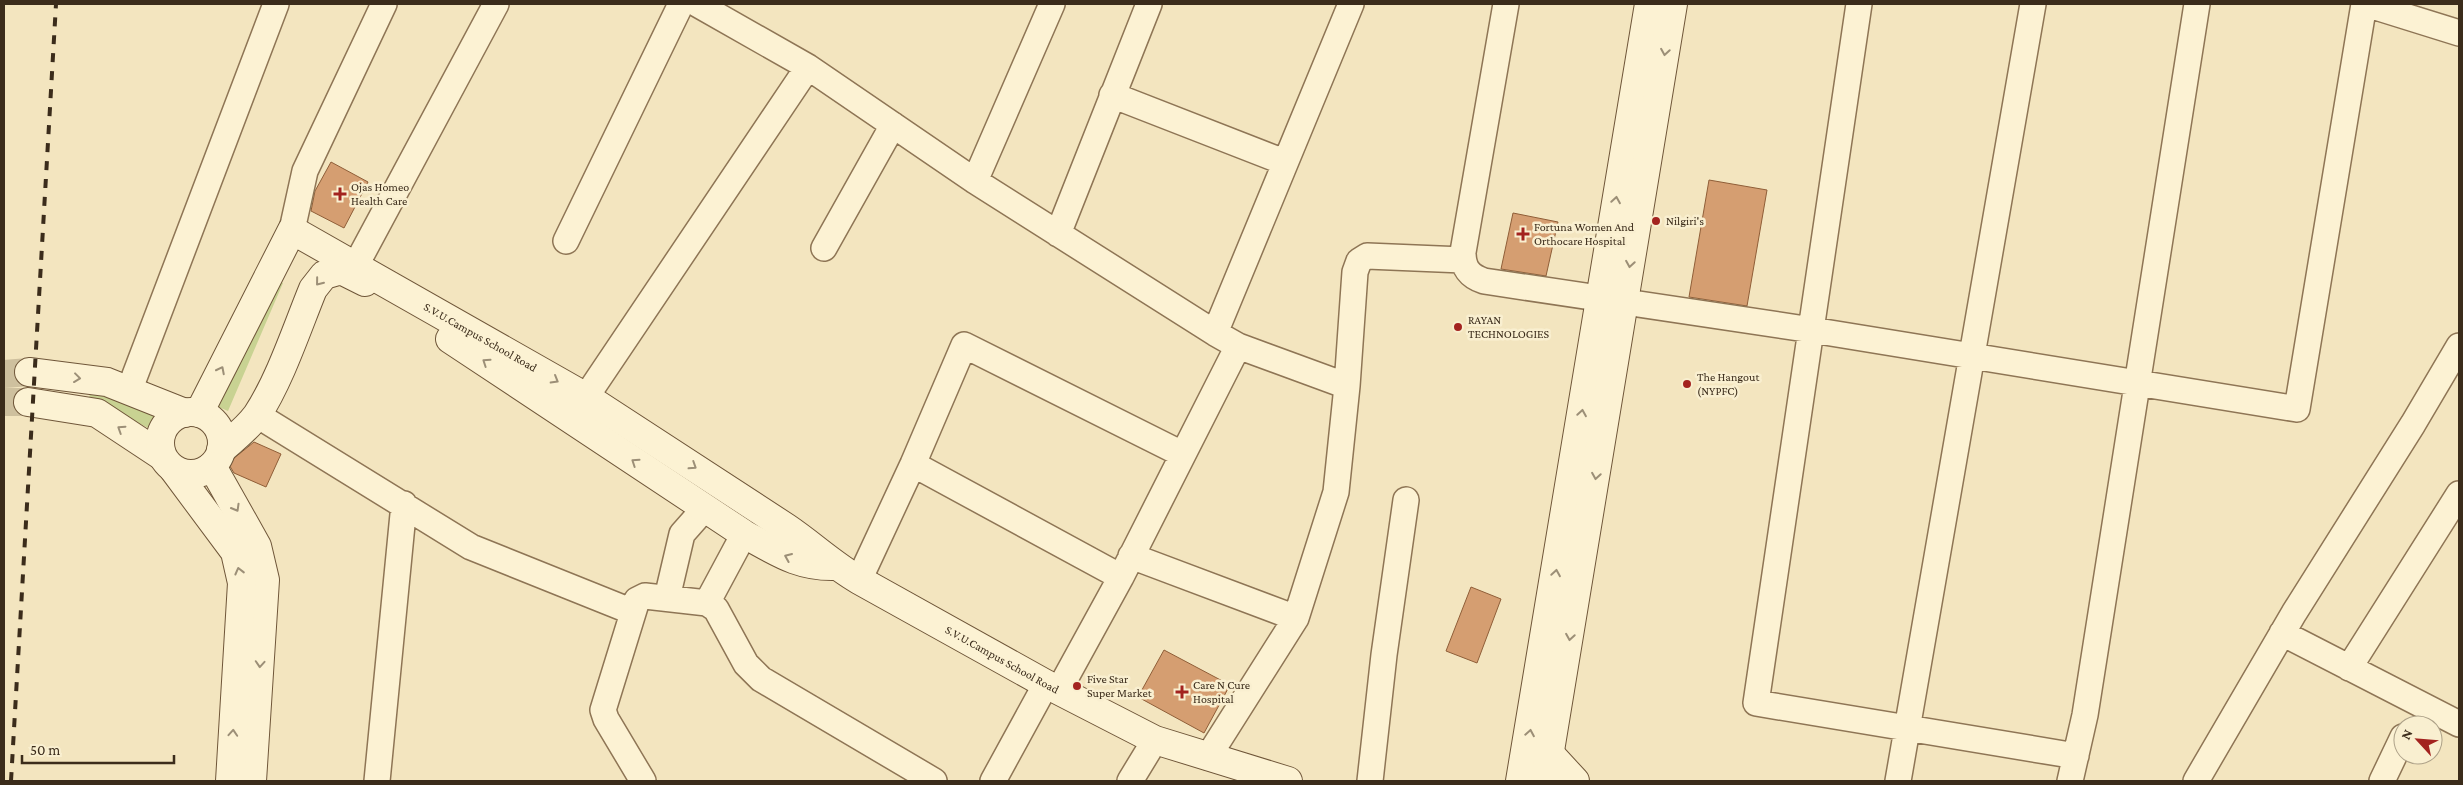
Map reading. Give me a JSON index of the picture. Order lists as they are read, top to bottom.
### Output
{
  "streets": {
    "street": ["S.V.U.Campus School Road"]
  },
  "places": {
    "health": ["Ojas Homeo Health Care", "Fortuna Women And Orthocare Hospital", "Care N Cure Hospital"],
    "other": [
      "Nilgiri's",
      "RAYAN TECHNOLOGIES",
      "The Hangout (NYPFC)",
      "Five Star Super Market"
    ]
  },
  "scale_bar": "50 m",
  "north": "top left"
}
